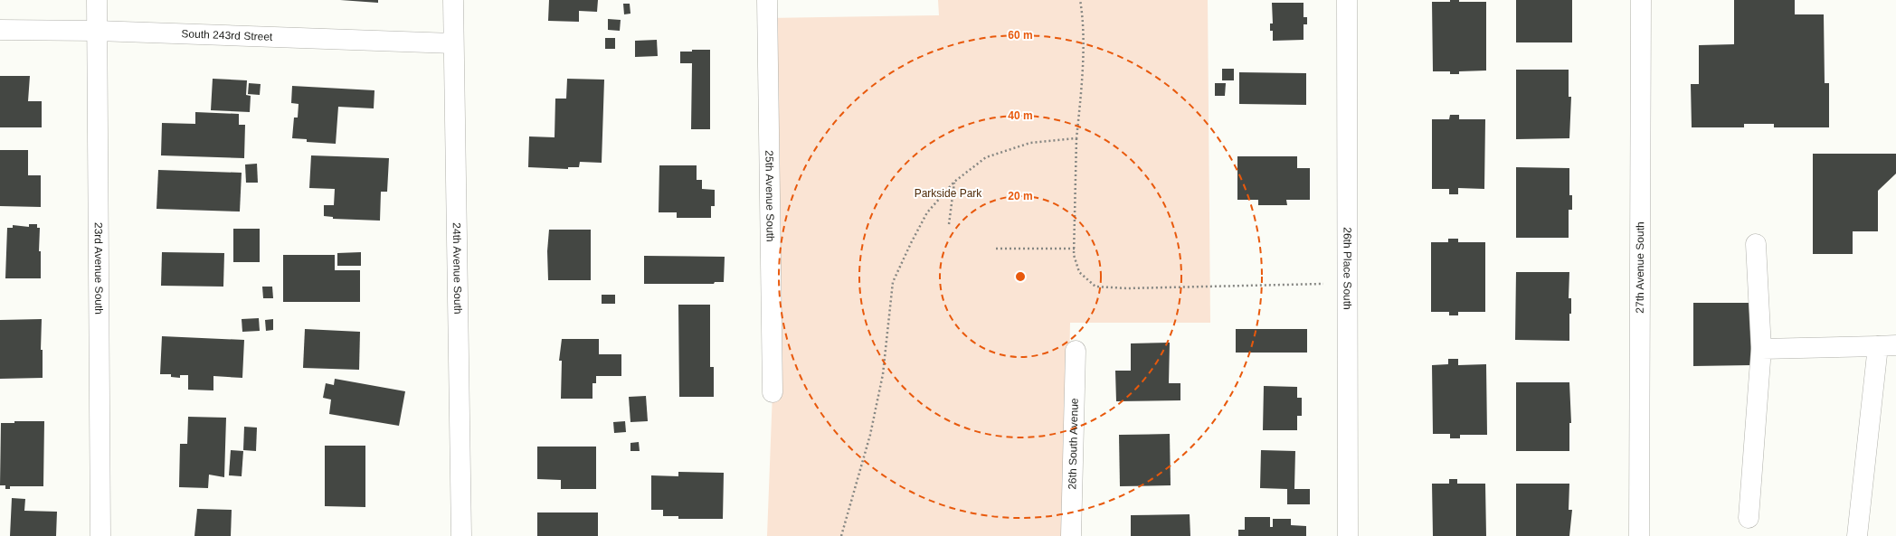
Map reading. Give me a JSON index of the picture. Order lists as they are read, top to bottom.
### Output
{
  "streets": {
    "street": [
      "South 243rd Street",
      "25th Avenue South",
      "27th Avenue South",
      "23rd Avenue South",
      "24th Avenue South",
      "26th Place South",
      "26th South Avenue"
    ]
  },
  "crossings": [
    ["South 243rd Street", "23rd Avenue South"],
    ["South 243rd Street", "24th Avenue South"]
  ],
  "parks": ["Parkside Park"],
  "rings": ["60 m", "40 m", "20 m"]
}
